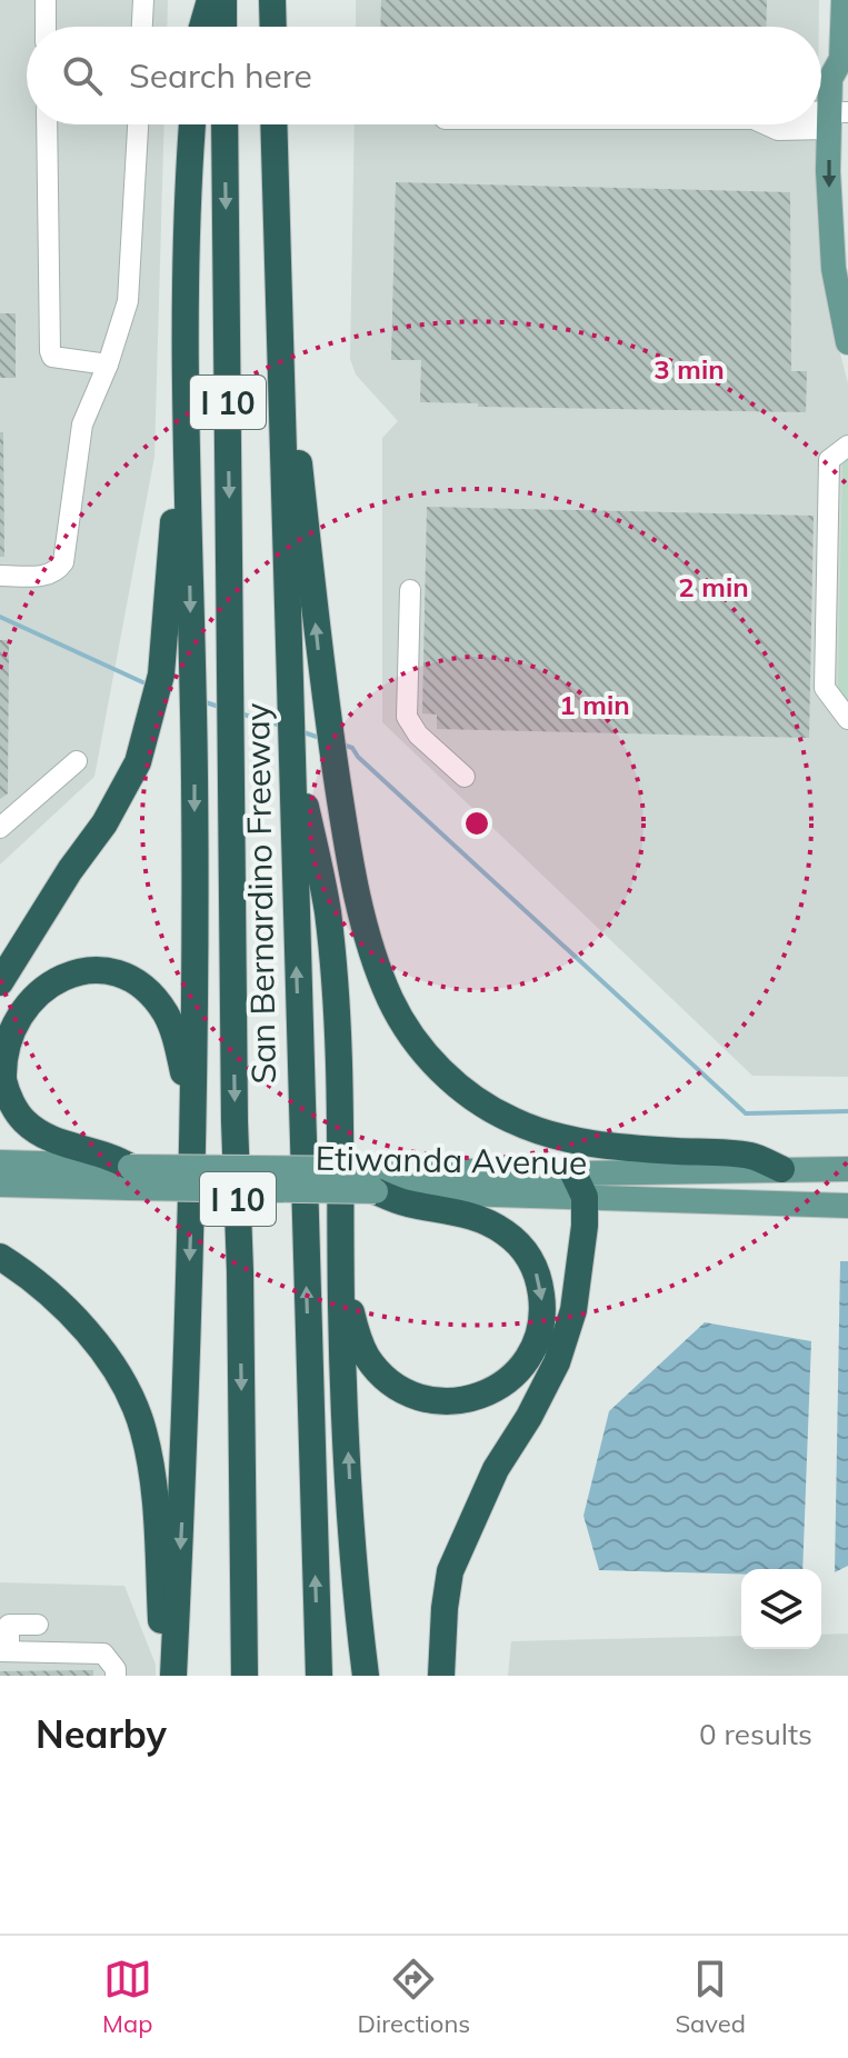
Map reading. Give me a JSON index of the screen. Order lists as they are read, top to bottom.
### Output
{
  "streets": {
    "highway": ["I 10", "San Bernardino Freeway"],
    "main road": ["Etiwanda Avenue"]
  },
  "page": {
    "search": "Search here",
    "heading": ["Nearby", "0 results"],
    "nav": ["Map", "Directions", "Saved"]
  },
  "rings": ["3 min", "2 min", "1 min"]
}
